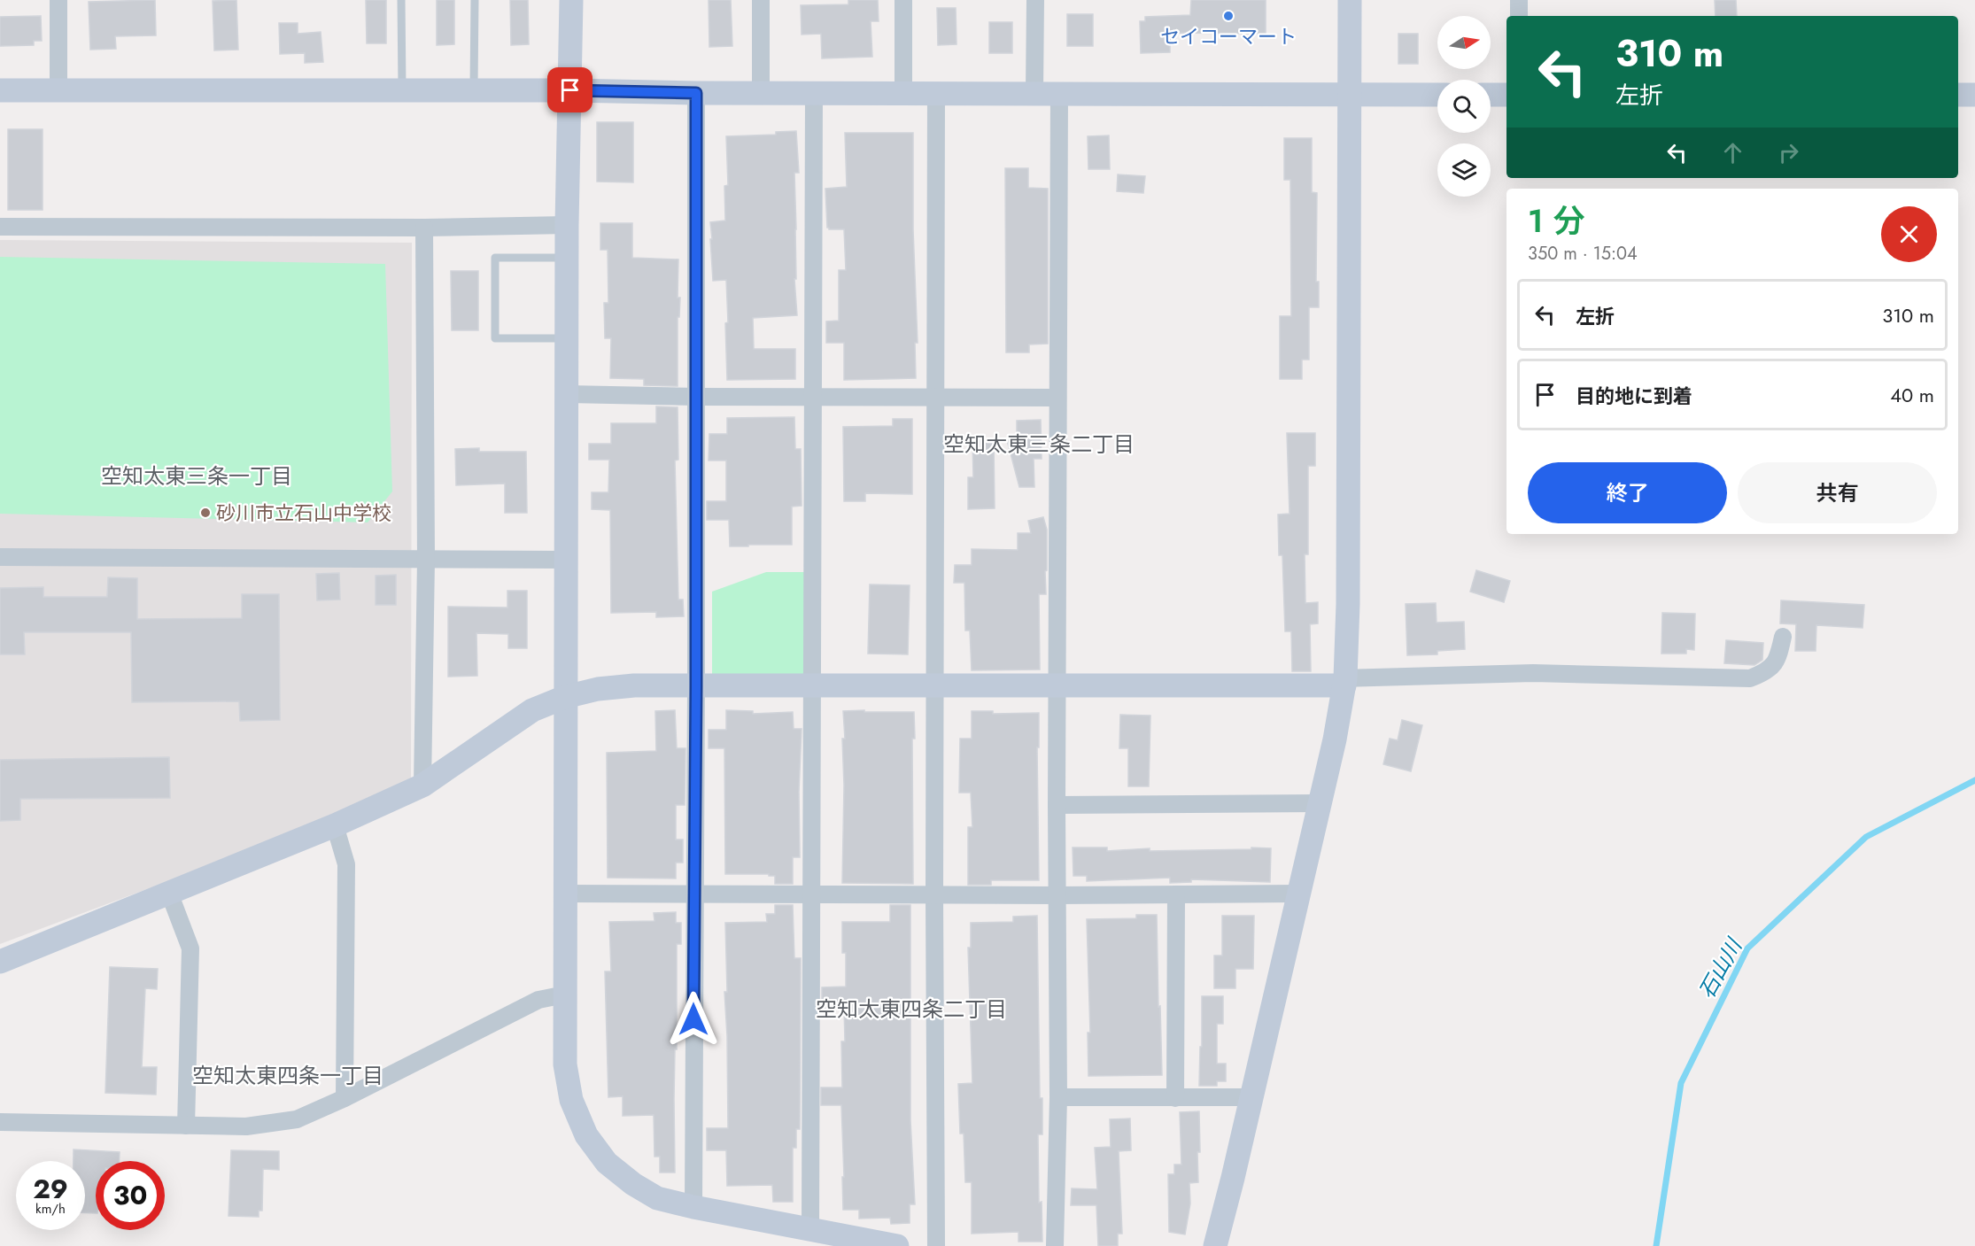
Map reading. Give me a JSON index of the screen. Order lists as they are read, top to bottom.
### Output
{
  "districts": [
    "空知太東三条二丁目",
    "空知太東三条一丁目",
    "空知太東四条二丁目",
    "空知太東四条一丁目"
  ],
  "water": ["石山川"],
  "places": ["セイコーマート", "砂川市立石山中学校"],
  "north": "right",
  "page": {
    "turn": ["310 m", "左折"],
    "heading": ["1 分", "350 m · 15:04"],
    "list": [
      {
        "name": "左折",
        "value": "310 m"
      },
      {
        "name": "目的地に到着",
        "value": "40 m"
      }
    ],
    "buttons": ["終了", "共有"],
    "speed": "29 km/h",
    "limit": "30"
  }
}
